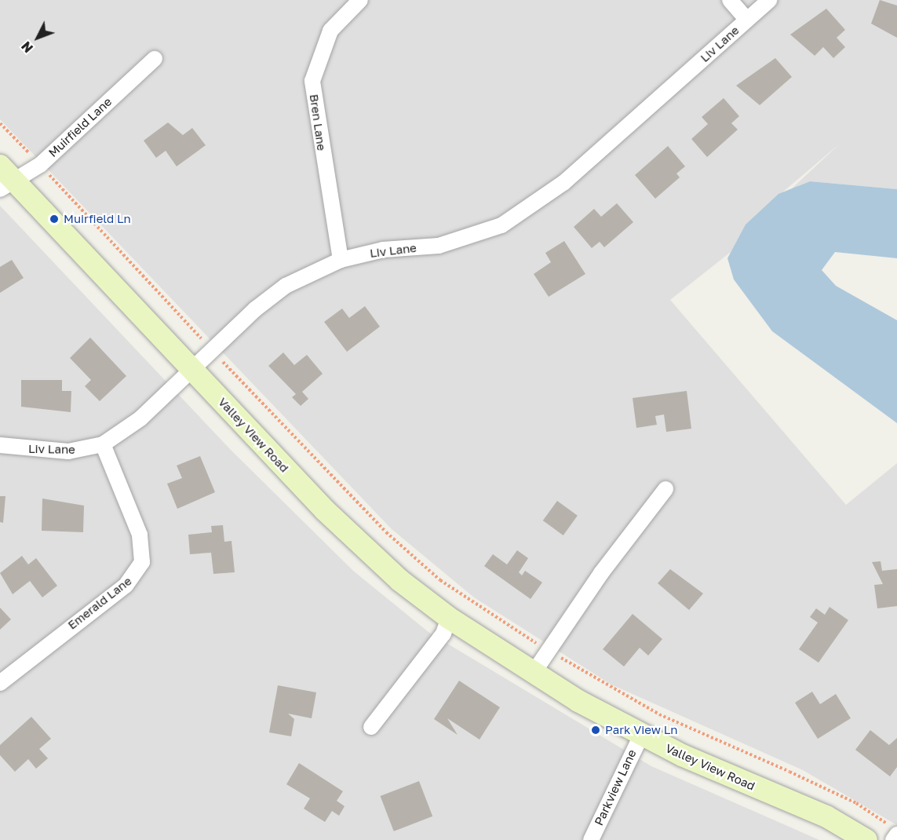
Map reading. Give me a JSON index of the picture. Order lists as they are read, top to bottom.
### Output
{
  "streets": {
    "street": [
      "Liv Lane",
      "Bren Lane",
      "Muirfield Lane",
      "Valley View Road",
      "Emerald Lane",
      "Parkview Lane"
    ]
  },
  "crossings": [
    ["Liv Lane", "Bren Lane"],
    ["Liv Lane", "Valley View Road"],
    ["Liv Lane", "Emerald Lane"],
    ["Muirfield Lane", "Valley View Road"],
    ["Valley View Road", "Parkview Lane"]
  ],
  "places": ["Muirfield Ln", "Park View Ln"],
  "north": "bottom left"
}
